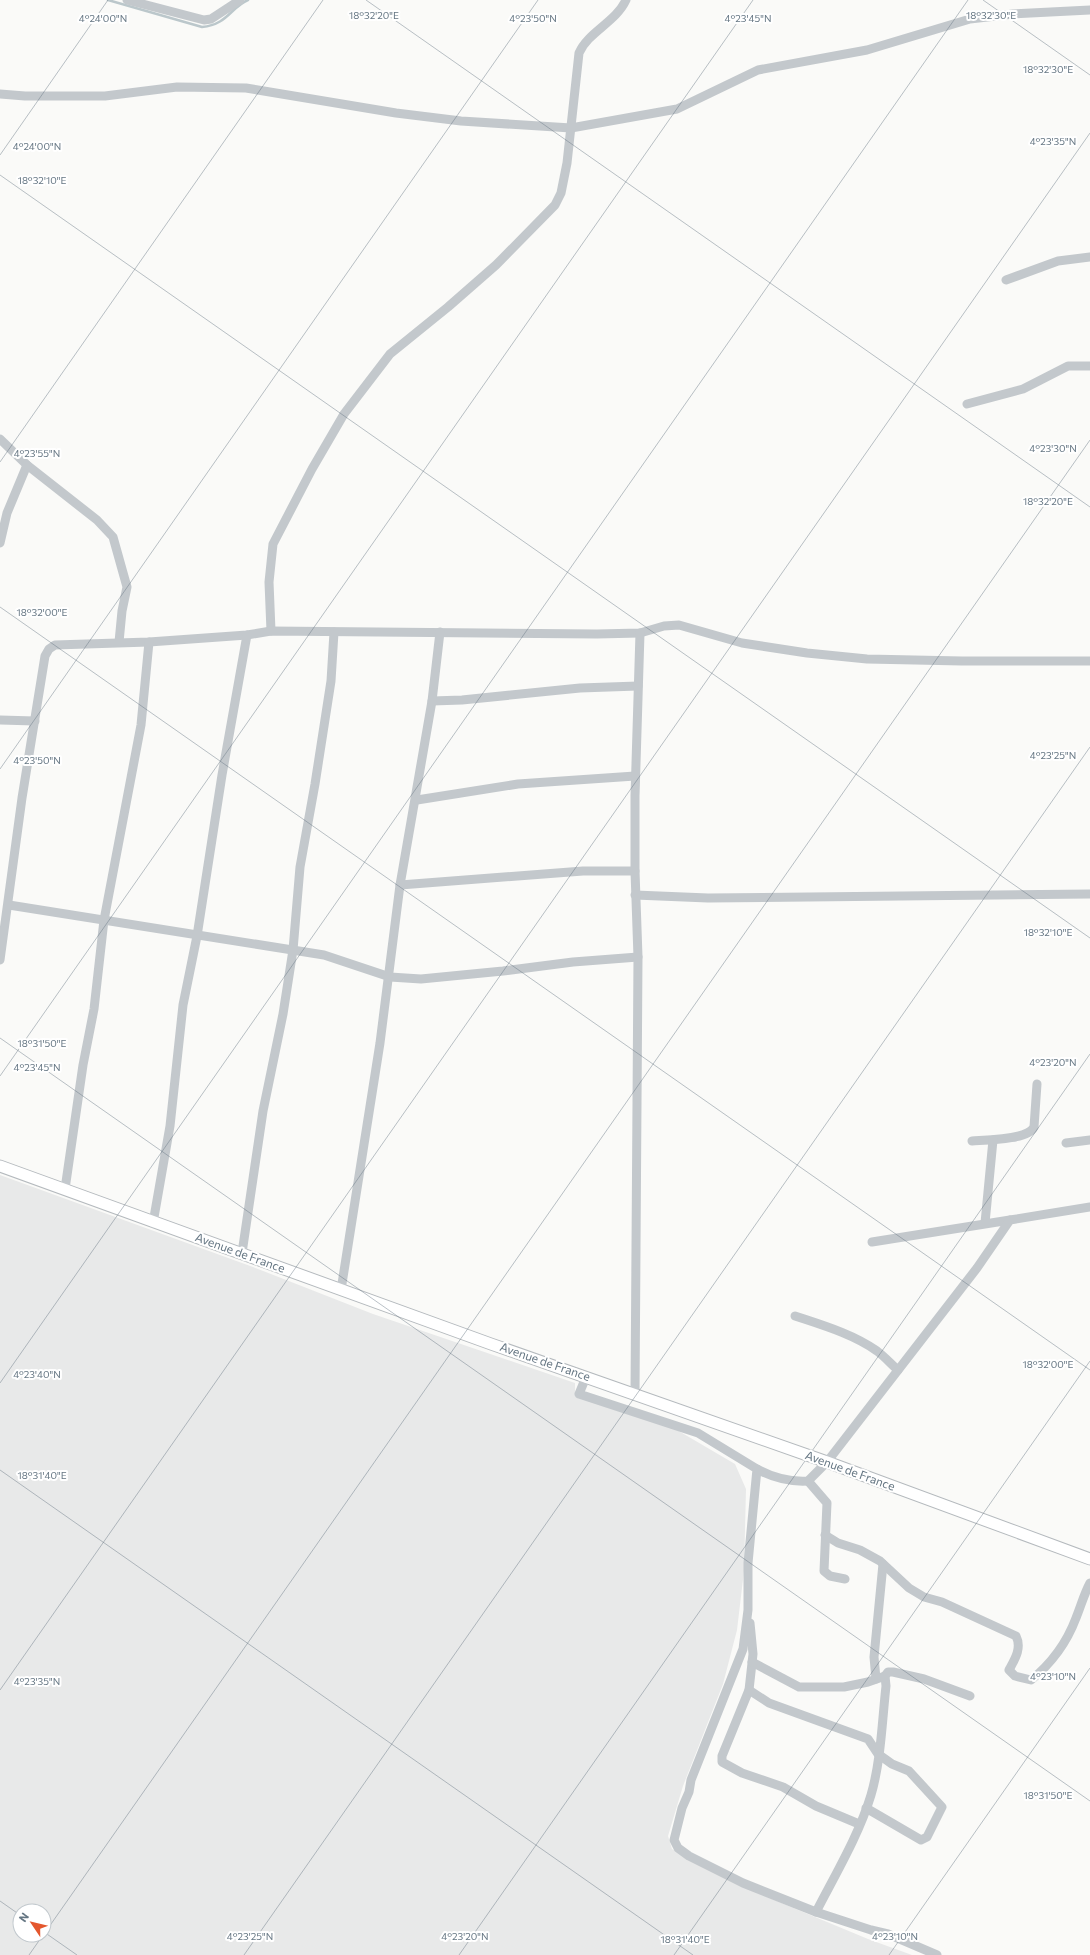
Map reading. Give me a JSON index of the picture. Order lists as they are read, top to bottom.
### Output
{
  "streets": {
    "main road": ["Avenue de France"]
  },
  "north": "top left",
  "coordinates": [
    "18°32'20\"E",
    "18°32'30\"E",
    "4°24'00\"N",
    "4°23'50\"N",
    "4°23'45\"N",
    "4°23'35\"N",
    "18°32'10\"E",
    "4°23'30\"N",
    "4°23'55\"N",
    "18°32'00\"E",
    "4°23'25\"N",
    "18°31'50\"E",
    "4°23'20\"N",
    "4°23'40\"N",
    "18°31'40\"E",
    "4°23'10\"N"
  ]
}
